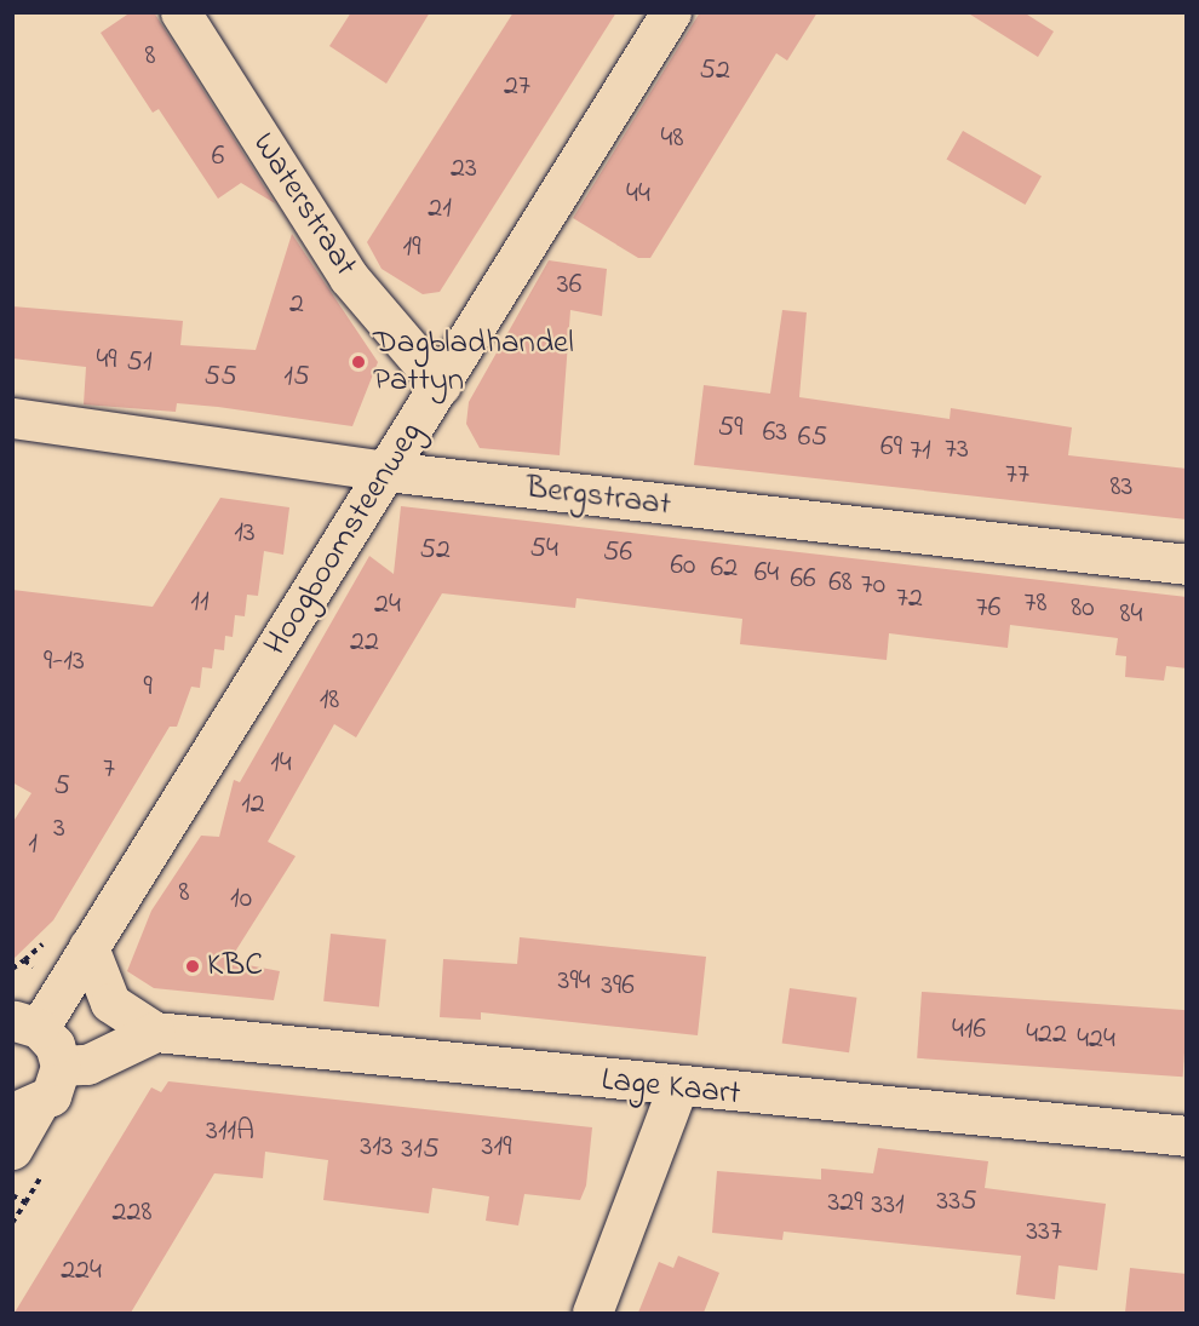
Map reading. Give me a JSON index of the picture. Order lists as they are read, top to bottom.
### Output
{
  "streets": {
    "street": [
      "Waterstraat",
      "Bergstraat",
      "Hoogboomsteenweg",
      "Lage Kaart"
    ]
  },
  "crossings": [
    ["Waterstraat", "Hoogboomsteenweg"],
    ["Bergstraat", "Hoogboomsteenweg"],
    ["Hoogboomsteenweg", "Lage Kaart"]
  ],
  "places": ["Dagbladhandel Pattyn", "KBC"],
  "house_numbers": [
    "8",
    "52",
    "27",
    "48",
    "6",
    "23",
    "44",
    "21",
    "19",
    "36",
    "2",
    "49",
    "51",
    "55",
    "15",
    "59",
    "63",
    "65",
    "69",
    "73",
    "71",
    "77",
    "83",
    "13",
    "54",
    "52",
    "56",
    "60",
    "62",
    "64",
    "66",
    "68",
    "70",
    "72",
    "11",
    "78",
    "24",
    "76",
    "80",
    "84",
    "22",
    "9-13",
    "9",
    "18",
    "14",
    "7",
    "5",
    "12",
    "3",
    "1",
    "8",
    "10",
    "394",
    "396",
    "416",
    "422",
    "424",
    "311A",
    "313",
    "319",
    "315",
    "335",
    "329",
    "331",
    "228",
    "337",
    "224"
  ]
}
